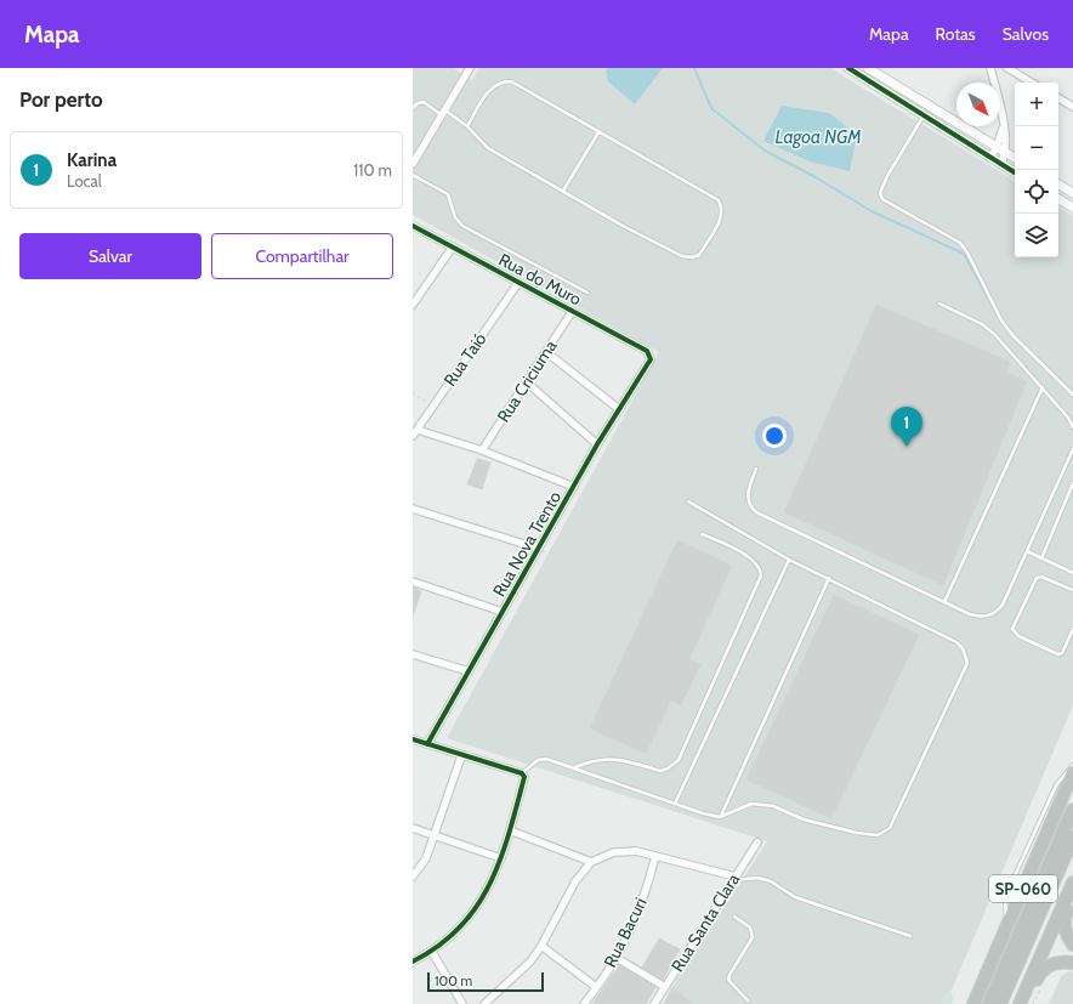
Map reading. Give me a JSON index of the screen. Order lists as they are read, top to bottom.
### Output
{
  "streets": {
    "highway": ["SP-060"],
    "street": [
      "Rua do Muro",
      "Rua Taió",
      "Rua Criciuma",
      "Rua Nova Trento",
      "Rua Santa Clara",
      "Rua Bacuri"
    ]
  },
  "crossings": [
    ["Rua do Muro", "Rua Taió"],
    ["Rua do Muro", "Rua Criciuma"],
    ["Rua do Muro", "Rua Nova Trento"]
  ],
  "water": ["Lagoa NGM"],
  "scale_bar": "100 m",
  "north": "bottom right",
  "page": {
    "header": "Mapa",
    "nav": ["Mapa", "Rotas", "Salvos"],
    "heading": "Por perto",
    "map_buttons": ["+", "−"],
    "list": [
      {
        "mark": "1",
        "name": "Karina",
        "note": "Local",
        "value": "110 m"
      }
    ],
    "buttons": ["Salvar", "Compartilhar"],
    "pins": "1",
    "scale": "100 m"
  }
}
